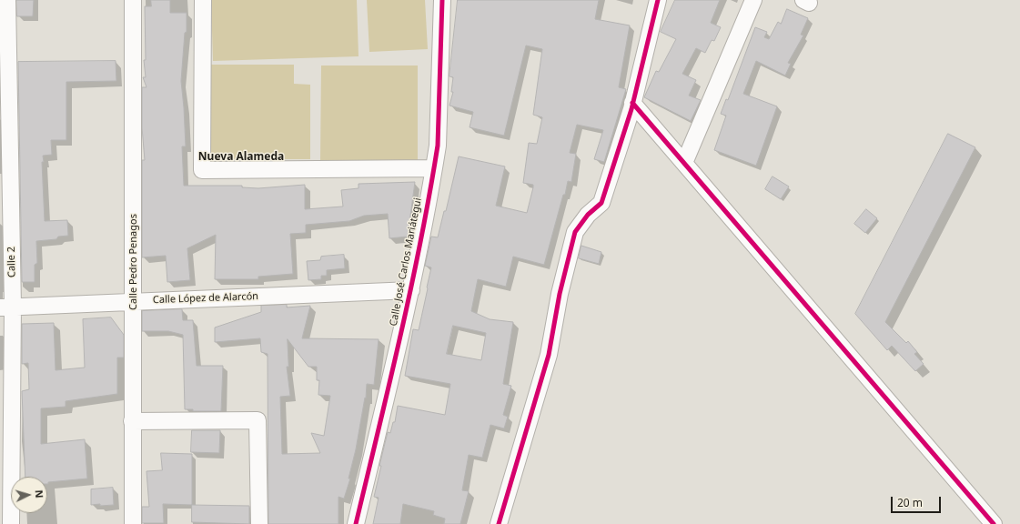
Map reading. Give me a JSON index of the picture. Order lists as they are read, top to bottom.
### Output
{
  "streets": {
    "street": [
      "Calle 2",
      "Calle Pedro Penagos",
      "Calle José Carlos Mariátegui",
      "Calle López de Alarcón"
    ]
  },
  "crossings": [
    ["Calle 2", "Calle López de Alarcón"],
    ["Calle Pedro Penagos", "Calle López de Alarcón"],
    ["Calle José Carlos Mariátegui", "Calle López de Alarcón"]
  ],
  "districts": ["Nueva Alameda"],
  "scale_bar": "20 m",
  "north": "right"
}
